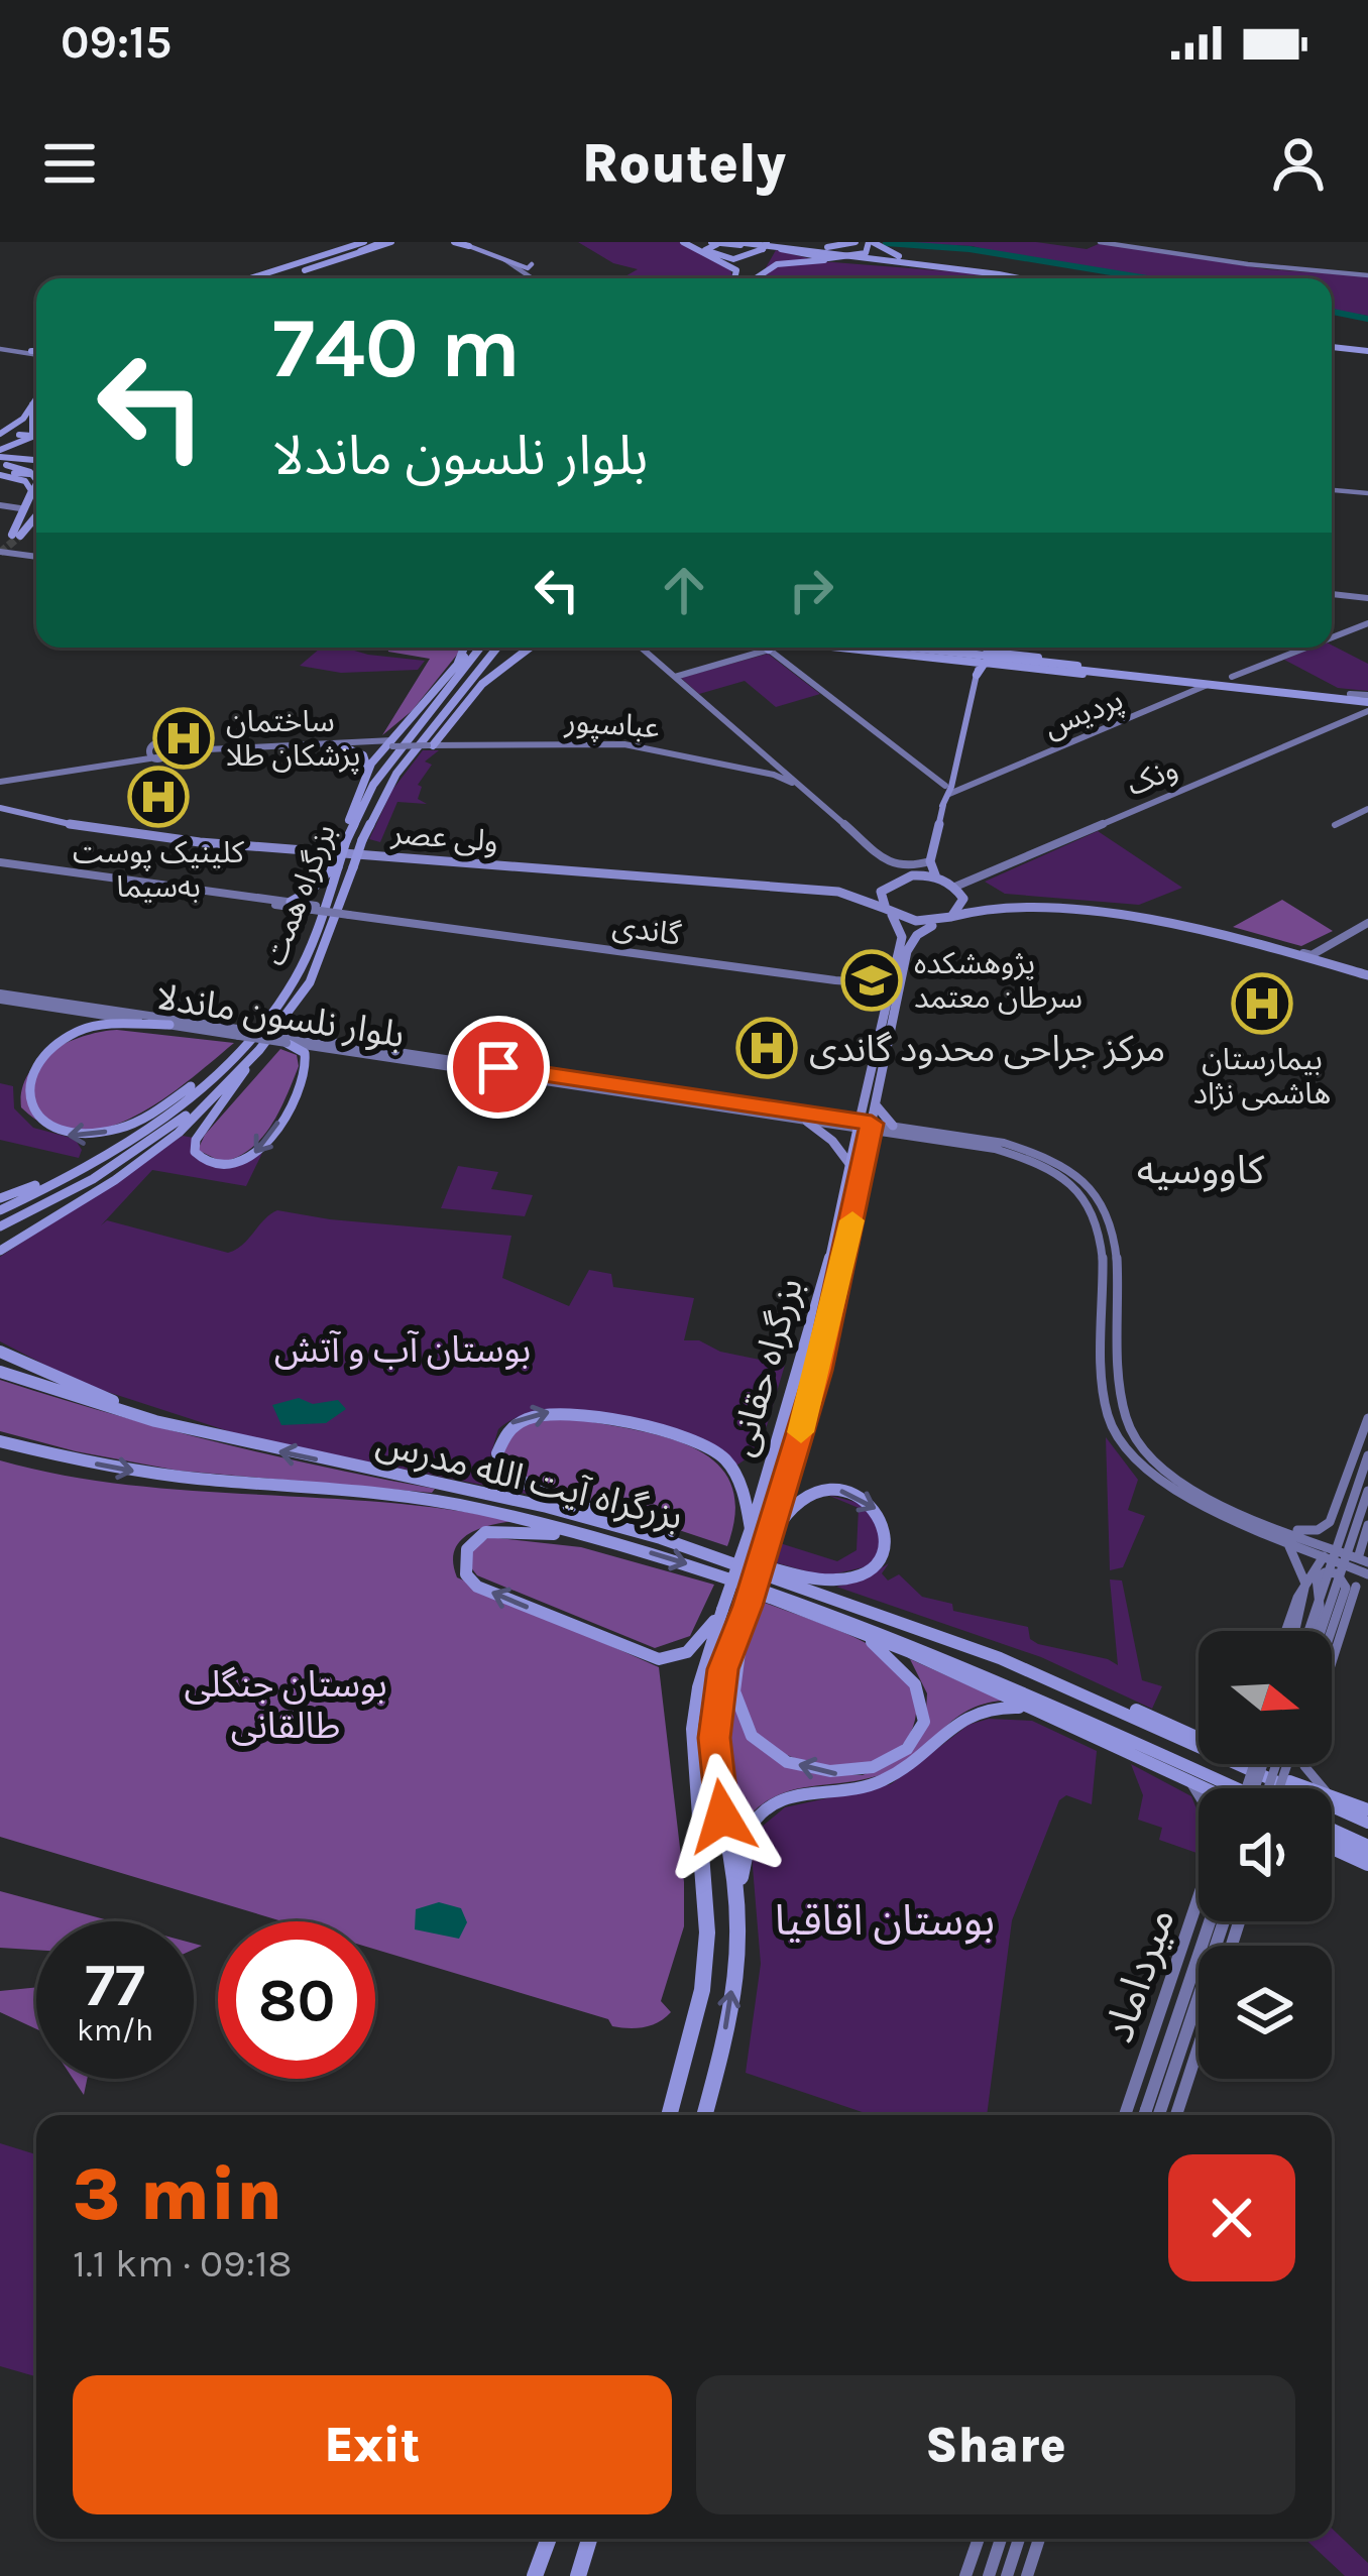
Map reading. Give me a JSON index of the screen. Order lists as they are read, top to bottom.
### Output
{
  "streets": {
    "highway": ["بزرگراه همت", "بزرگراه حقانی", "بزرگراه آیت الله مدرس"],
    "main road": [
      "پردیس",
      "عباسپور",
      "ونک",
      "ولی عصر",
      "گاندی",
      "بلوار نلسون ماندلا",
      "میرداماد"
    ]
  },
  "crossings": [
    ["ولی عصر", "بزرگراه حقانی"],
    ["گاندی", "بزرگراه حقانی"],
    ["بلوار نلسون ماندلا", "بزرگراه حقانی"]
  ],
  "districts": ["کاووسیه"],
  "parks": ["بوستان آب و آتش", "بوستان جنگلی طالقانی", "بوستان اقاقیا"],
  "places": {
    "hospital": [
      "ساختمان پزشکان طلا",
      "کلینیک پوست به‌سیما",
      "بیمارستان هاشمی نژاد",
      "مرکز جراحی محدود گاندی"
    ],
    "school or university": ["پژوهشکده سرطان معتمد"]
  },
  "north": "right",
  "page": {
    "status": "09:15",
    "header": "Routely",
    "turn": ["740 m", "بلوار نلسون ماندلا"],
    "speed": "77 km/h",
    "limit": "80",
    "heading": ["3 min", "1.1 km · 09:18"],
    "buttons": ["Exit", "Share"]
  }
}
